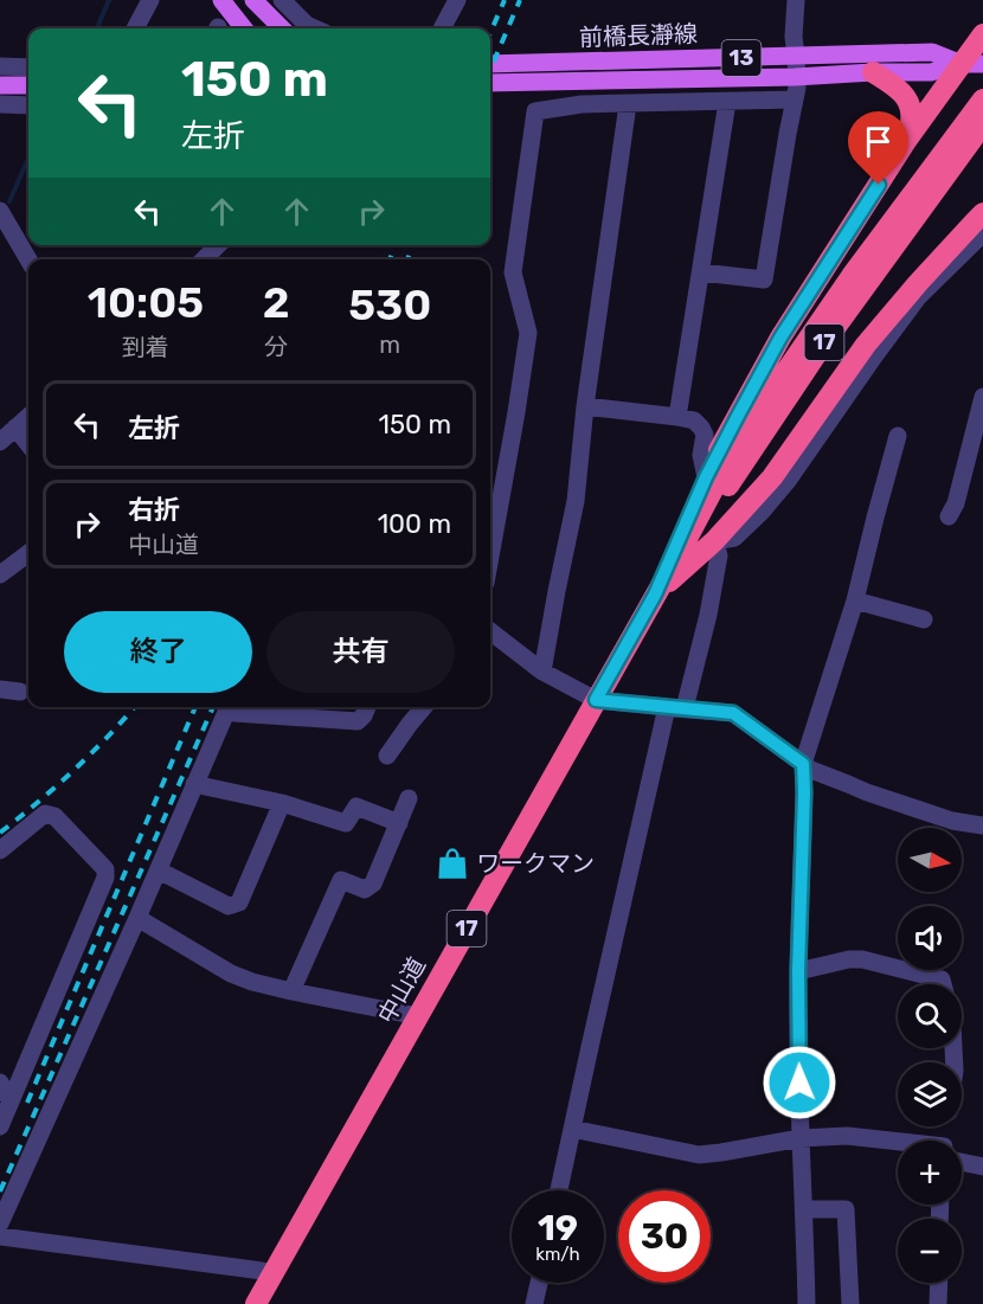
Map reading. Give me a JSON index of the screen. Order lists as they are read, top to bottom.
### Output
{
  "streets": {
    "highway": ["17", "中山道"],
    "main road": ["前橋長瀞線", "13"]
  },
  "crossings": [
    ["前橋長瀞線", "17"],
    ["17", "中山道"]
  ],
  "places": {
    "shop": ["ワークマン"]
  },
  "north": "right",
  "page": {
    "turn": ["150 m", "左折"],
    "eta": [
      "10:05",
      "到着",
      "2",
      "分",
      "530",
      "m"
    ],
    "list": [
      {
        "name": "左折",
        "value": "150 m"
      },
      {
        "name": "右折",
        "note": "中山道",
        "value": "100 m"
      }
    ],
    "buttons": ["終了", "共有"],
    "map_buttons": ["+", "−"],
    "speed": "19 km/h",
    "limit": "30"
  }
}
